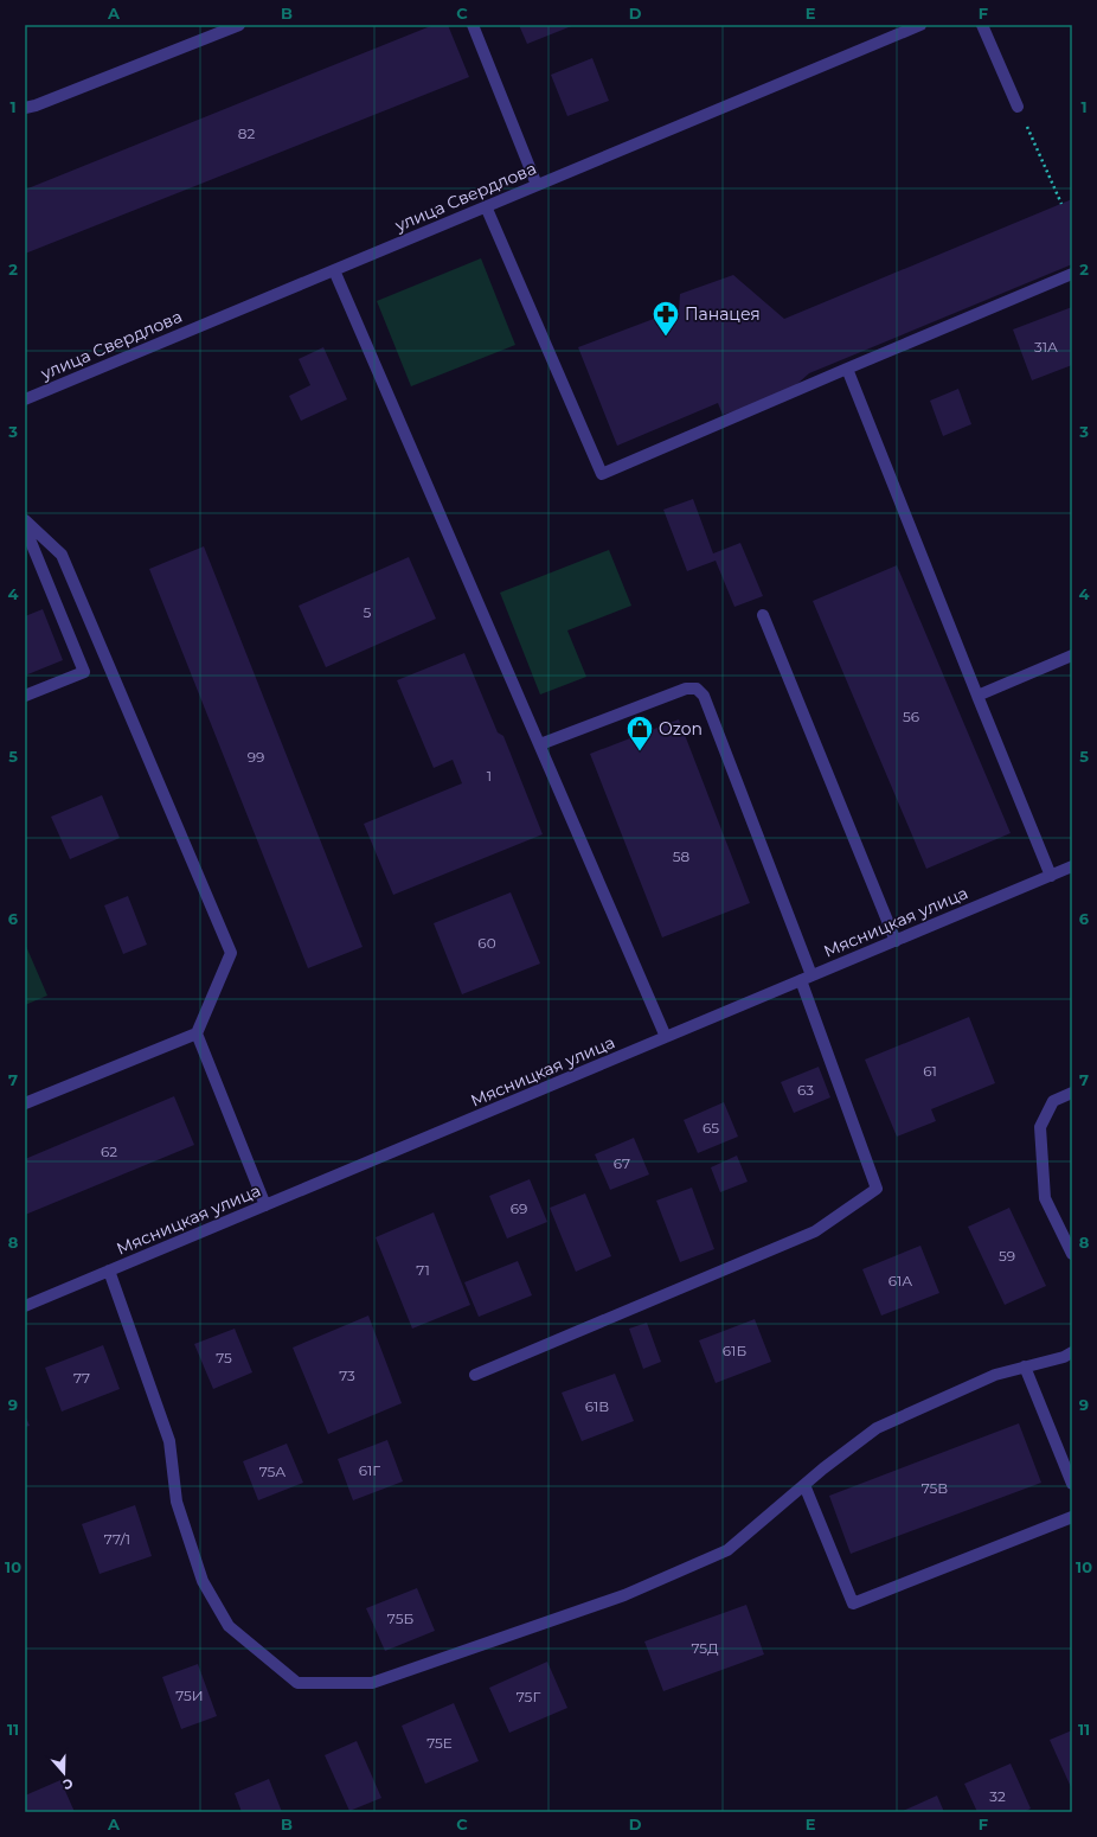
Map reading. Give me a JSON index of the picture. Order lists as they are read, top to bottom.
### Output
{
  "streets": {
    "street": ["улица Свердлова", "Мясницкая улица"]
  },
  "places": {
    "pharmacy": ["Панацея"],
    "shop": ["Ozon"]
  },
  "house_numbers": [
    "82",
    "31А",
    "5",
    "56",
    "99",
    "1",
    "58",
    "60",
    "61",
    "63",
    "65",
    "62",
    "67",
    "69",
    "59",
    "71",
    "61А",
    "61Б",
    "75",
    "73",
    "77",
    "61В",
    "61Г",
    "75А",
    "75В",
    "77/1",
    "75Б",
    "75Д",
    "75И",
    "75Г",
    "75Е",
    "32"
  ],
  "north": "bottom",
  "grid": {
    "columns": [
      "A",
      "B",
      "C",
      "D",
      "E",
      "F"
    ],
    "rows": [
      "1",
      "2",
      "3",
      "4",
      "5",
      "6",
      "7",
      "8",
      "9",
      "10",
      "11"
    ]
  }
}
